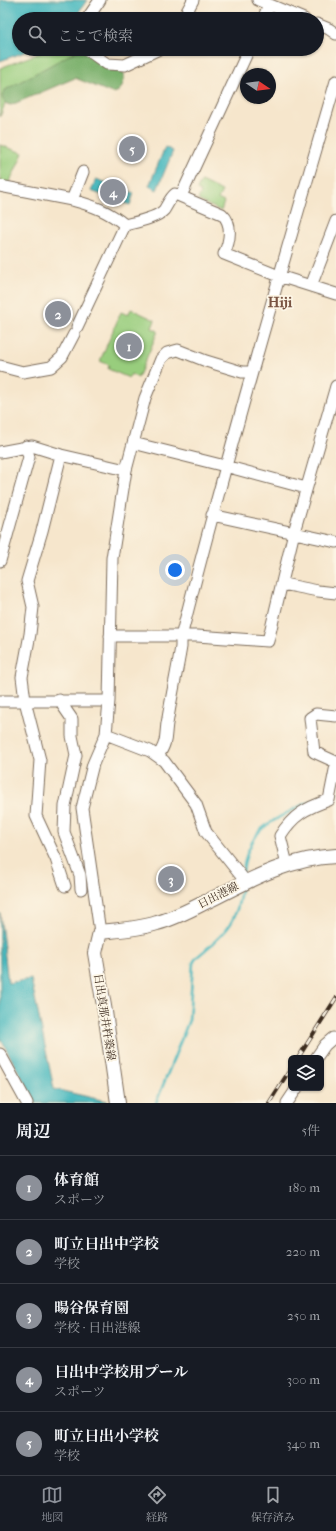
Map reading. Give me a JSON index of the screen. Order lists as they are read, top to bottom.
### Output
{
  "streets": {
    "main road": ["日出港線", "日出真那井杵築線"]
  },
  "crossings": [
    ["日出港線", "日出真那井杵築線"]
  ],
  "districts": ["Hiji"],
  "north": "right",
  "page": {
    "search": "ここで検索",
    "pins": [
      "5",
      "4",
      "2",
      "1",
      "3"
    ],
    "heading": ["周辺", "5件"],
    "list": [
      {
        "mark": "1",
        "name": "体育館",
        "note": "スポーツ",
        "value": "180 m"
      },
      {
        "mark": "2",
        "name": "町立日出中学校",
        "note": "学校",
        "value": "220 m"
      },
      {
        "mark": "3",
        "name": "暘谷保育園",
        "note": "学校 · 日出港線",
        "value": "250 m"
      },
      {
        "mark": "4",
        "name": "日出中学校用プール",
        "note": "スポーツ",
        "value": "300 m"
      },
      {
        "mark": "5",
        "name": "町立日出小学校",
        "note": "学校",
        "value": "340 m"
      }
    ],
    "nav": ["地図", "経路", "保存済み"]
  }
}
